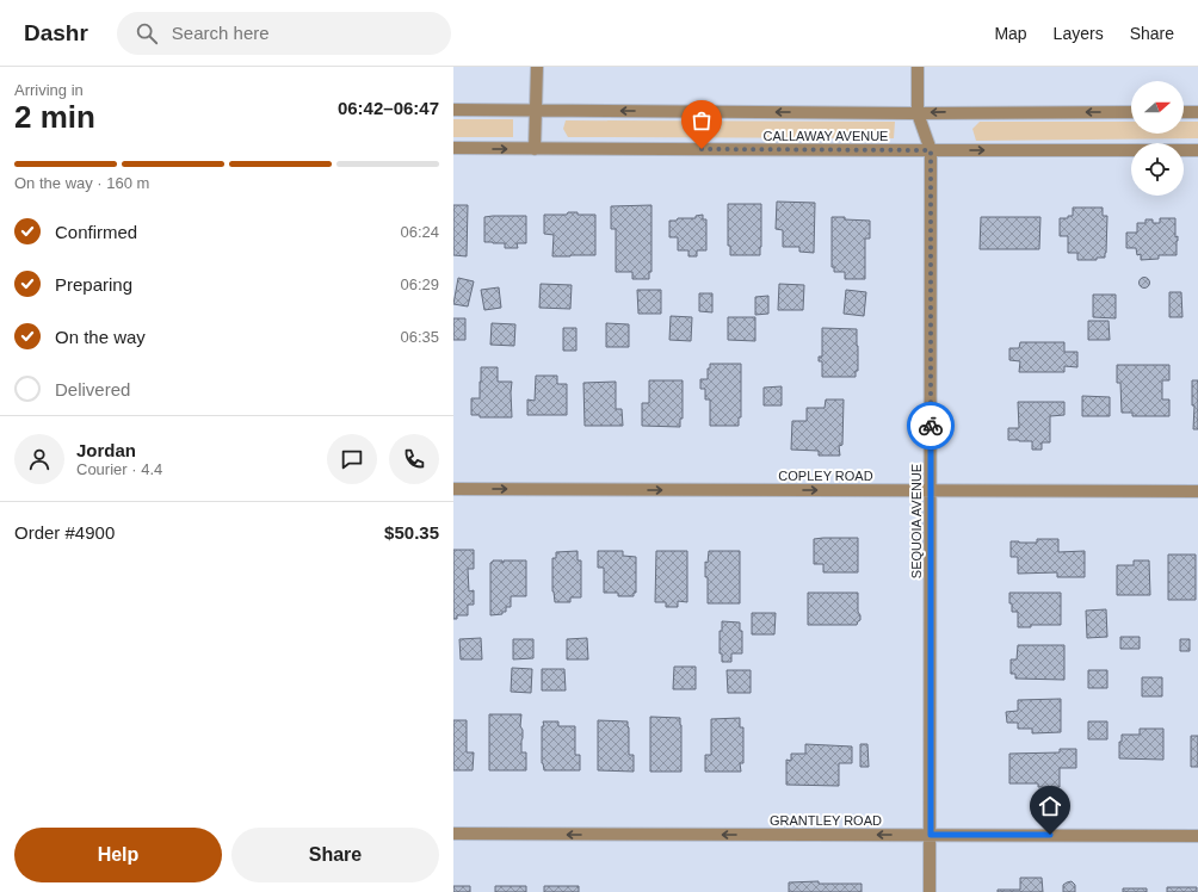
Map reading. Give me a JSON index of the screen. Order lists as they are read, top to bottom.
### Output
{
  "streets": {
    "street": [
      "CALLAWAY AVENUE",
      "COPLEY ROAD",
      "SEQUOIA AVENUE",
      "GRANTLEY ROAD"
    ]
  },
  "crossings": [
    ["CALLAWAY AVENUE", "SEQUOIA AVENUE"],
    ["COPLEY ROAD", "SEQUOIA AVENUE"],
    ["SEQUOIA AVENUE", "GRANTLEY ROAD"]
  ],
  "one_way": ["COPLEY ROAD", "GRANTLEY ROAD"],
  "north": "right",
  "page": {
    "header": "Dashr",
    "search": "Search here",
    "nav": ["Map", "Layers", "Share"],
    "heading": ["2 min", "Arriving in", "06:42–06:47"],
    "panel": [
      "Jordan",
      "Courier · 4.4",
      "Order #4900",
      "$50.35"
    ],
    "bar": "On the way · 160 m",
    "list": [
      ["Confirmed", "06:24"],
      ["Preparing", "06:29"],
      ["On the way", "06:35"],
      "Delivered"
    ],
    "buttons": ["Help", "Share"]
  }
}
